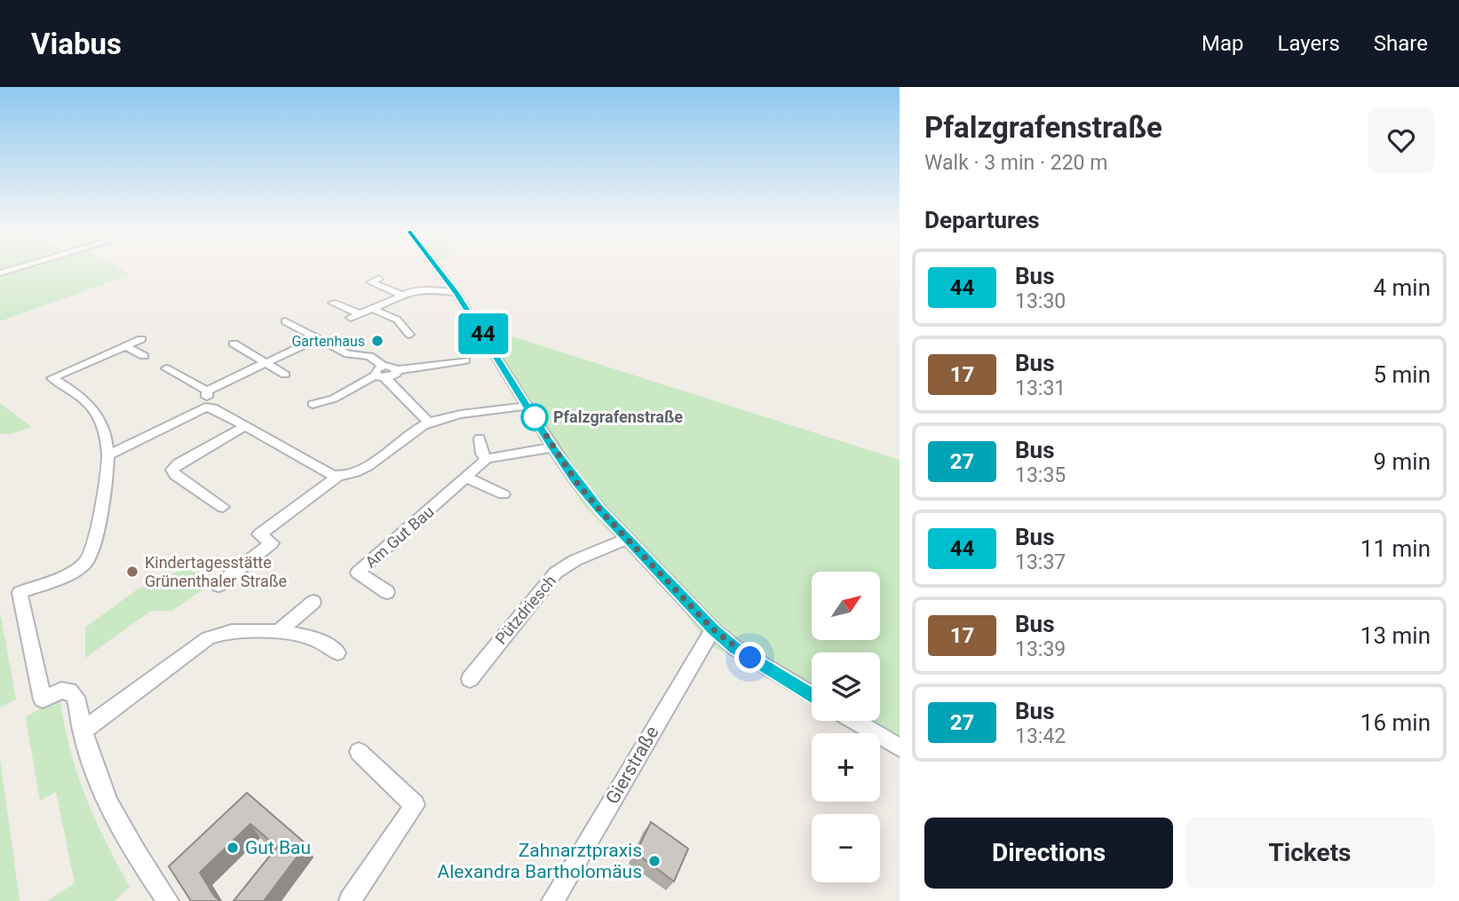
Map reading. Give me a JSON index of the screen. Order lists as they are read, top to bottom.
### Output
{
  "streets": {
    "street": ["Am Gut Bau", "Pützdriesch", "Gierstraße"]
  },
  "places": [
    "Gartenhaus",
    "Pfalzgrafenstraße",
    "Kindertagesstätte Grünenthaler Straße",
    "Gut Bau",
    "Zahnarztpraxis Alexandra Bartholomäus"
  ],
  "lines": ["bus line 44"],
  "north": "top right",
  "page": {
    "header": "Viabus",
    "nav": ["Map", "Layers", "Share"],
    "on_map": "44",
    "heading": [
      ["Pfalzgrafenstraße", "Walk · 3 min · 220 m"],
      "Departures"
    ],
    "list": [
      {
        "mark": "44",
        "name": "Bus",
        "note": "13:30",
        "value": "4 min"
      },
      {
        "mark": "17",
        "name": "Bus",
        "note": "13:31",
        "value": "5 min"
      },
      {
        "mark": "27",
        "name": "Bus",
        "note": "13:35",
        "value": "9 min"
      },
      {
        "mark": "44",
        "name": "Bus",
        "note": "13:37",
        "value": "11 min"
      },
      {
        "mark": "17",
        "name": "Bus",
        "note": "13:39",
        "value": "13 min"
      },
      {
        "mark": "27",
        "name": "Bus",
        "note": "13:42",
        "value": "16 min"
      }
    ],
    "map_buttons": ["+", "−"],
    "buttons": ["Directions", "Tickets"]
  }
}
